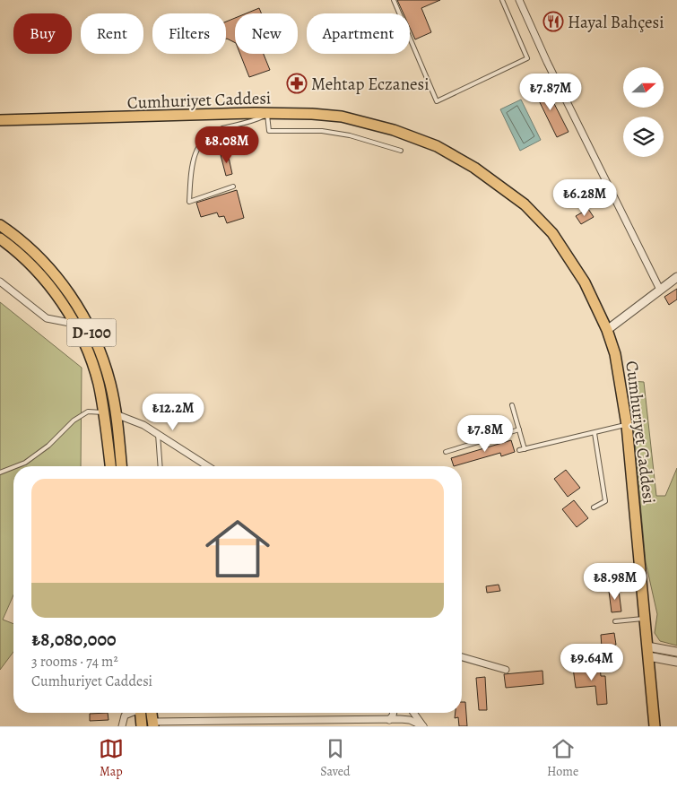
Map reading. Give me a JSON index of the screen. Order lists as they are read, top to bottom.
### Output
{
  "streets": {
    "main road": ["Cumhuriyet Caddesi", "D-100"]
  },
  "places": {
    "restaurant": ["Hayal Bahçesi"],
    "pharmacy": ["Mehtap Eczanesi"]
  },
  "north": "right",
  "page": {
    "chip": [
      "Buy",
      "Rent",
      "Filters",
      "New",
      "Apartment"
    ],
    "price": [
      "₺7.87M",
      "₺8.08M",
      "₺6.28M",
      "₺12.2M",
      "₺7.8M",
      "₺8.98M",
      "₺9.64M"
    ],
    "list": [
      {
        "name": "₺8,080,000",
        "note": "3 rooms · 74 m² · Cumhuriyet Caddesi"
      }
    ],
    "tabs": ["Map", "Saved", "Home"]
  }
}
